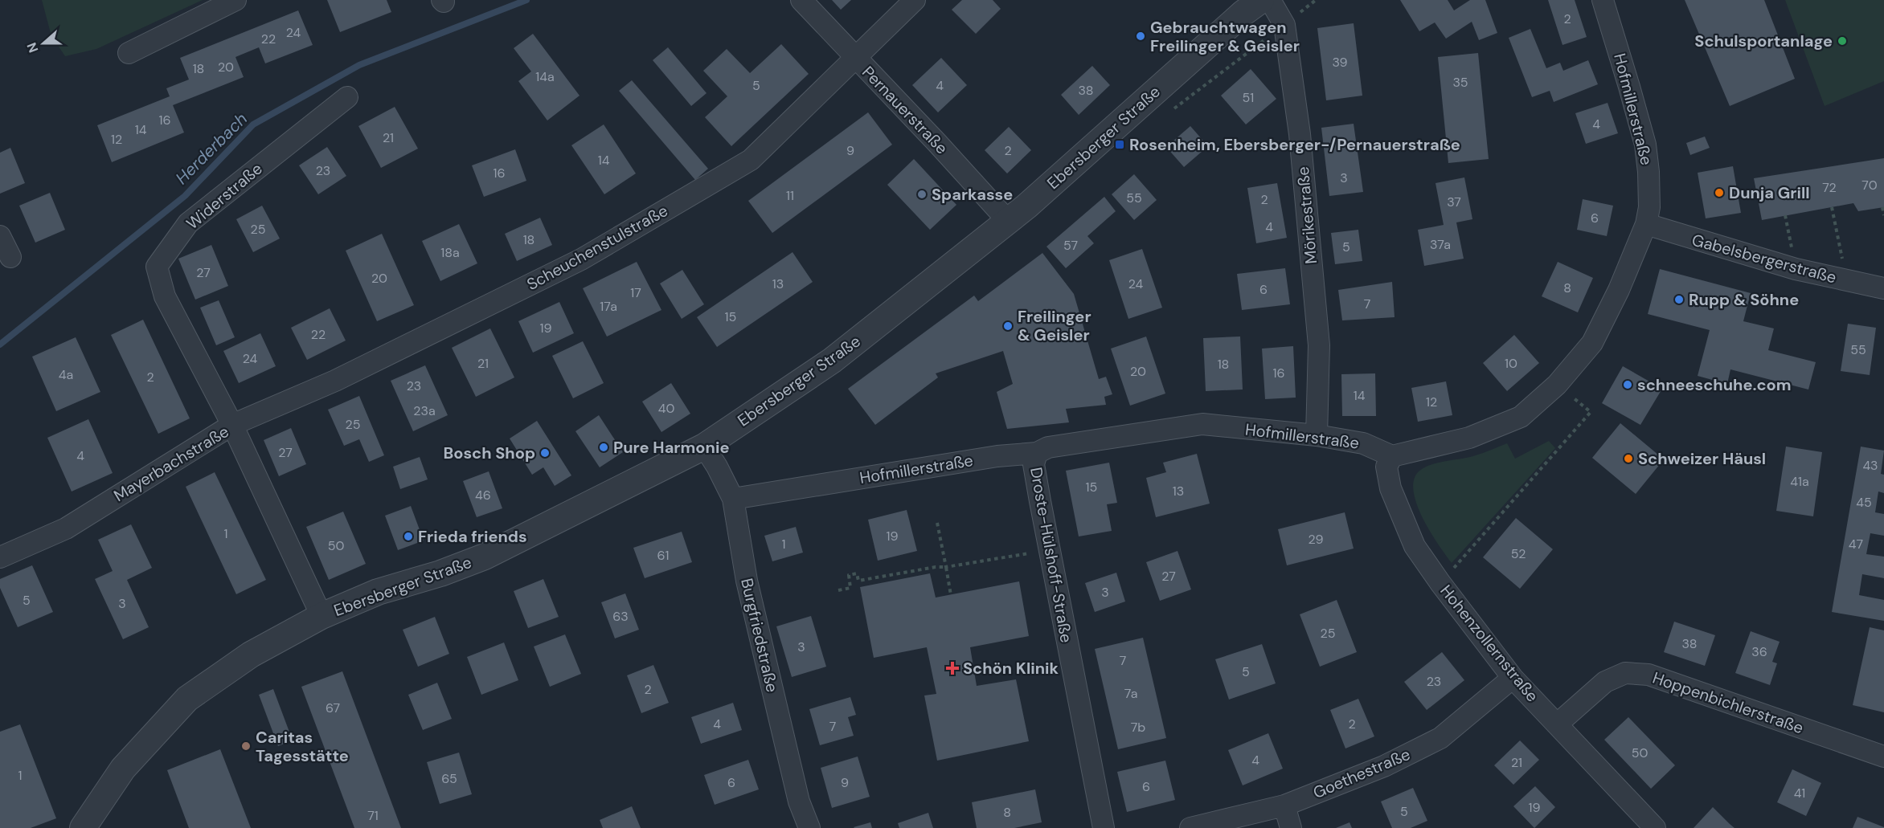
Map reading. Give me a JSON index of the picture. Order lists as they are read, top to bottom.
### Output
{
  "streets": {
    "street": [
      "Hofmillerstraße",
      "Pernauerstraße",
      "Ebersberger Straße",
      "Widerstraße",
      "Mörikestraße",
      "Scheuchenstulstraße",
      "Gabelsbergerstraße",
      "Mayerbachstraße",
      "Droste-Hülshoff-Straße",
      "Burgfriedstraße",
      "Hohenzollernstraße",
      "Hoppenbichlerstraße",
      "Goethestraße"
    ]
  },
  "crossings": [
    ["Hofmillerstraße", "Mörikestraße"],
    ["Hofmillerstraße", "Gabelsbergerstraße"],
    ["Hofmillerstraße", "Droste-Hülshoff-Straße"],
    ["Hofmillerstraße", "Burgfriedstraße"],
    ["Hofmillerstraße", "Hohenzollernstraße"],
    ["Pernauerstraße", "Ebersberger Straße"],
    ["Pernauerstraße", "Scheuchenstulstraße"],
    ["Ebersberger Straße", "Mayerbachstraße"],
    ["Ebersberger Straße", "Burgfriedstraße"],
    ["Widerstraße", "Scheuchenstulstraße"],
    ["Widerstraße", "Mayerbachstraße"],
    ["Scheuchenstulstraße", "Mayerbachstraße"],
    ["Hohenzollernstraße", "Hoppenbichlerstraße"],
    ["Hohenzollernstraße", "Goethestraße"]
  ],
  "water": ["Herderbach"],
  "places": {
    "other": [
      "Gebrauchtwagen Freilinger & Geisler",
      "Schulsportanlage",
      "Dunja Grill",
      "Sparkasse",
      "Rupp & Söhne",
      "Freilinger & Geisler",
      "schneeschuhe.com",
      "Pure Harmonie",
      "Bosch Shop",
      "Schweizer Häusl",
      "Frieda friends",
      "Caritas Tagesstätte"
    ],
    "transit": ["Rosenheim, Ebersberger-/Pernauerstraße"],
    "health": ["Schön Klinik"]
  },
  "house_numbers": [
    "2",
    "24",
    "22",
    "39",
    "20",
    "18",
    "14a",
    "35",
    "5",
    "4",
    "38",
    "51",
    "16",
    "4",
    "14",
    "21",
    "12",
    "9",
    "2",
    "14",
    "23",
    "16",
    "3",
    "70",
    "72",
    "11",
    "55",
    "2",
    "37",
    "6",
    "4",
    "25",
    "18",
    "37a",
    "57",
    "5",
    "18a",
    "27",
    "20",
    "13",
    "24",
    "8",
    "6",
    "17",
    "7",
    "17a",
    "15",
    "19",
    "22",
    "55",
    "24",
    "21",
    "10",
    "18",
    "20",
    "16",
    "4a",
    "2",
    "23",
    "14",
    "12",
    "40",
    "23a",
    "25",
    "27",
    "4",
    "43",
    "41a",
    "15",
    "13",
    "46",
    "45",
    "1",
    "19",
    "29",
    "1",
    "47",
    "50",
    "52",
    "61",
    "27",
    "3",
    "5",
    "3",
    "63",
    "25",
    "38",
    "3",
    "36",
    "7",
    "5",
    "23",
    "2",
    "7a",
    "67",
    "4",
    "2",
    "7",
    "7b",
    "50",
    "4",
    "21",
    "1",
    "65",
    "6",
    "9",
    "6",
    "41",
    "19",
    "5",
    "8",
    "71"
  ],
  "north": "left"
}
